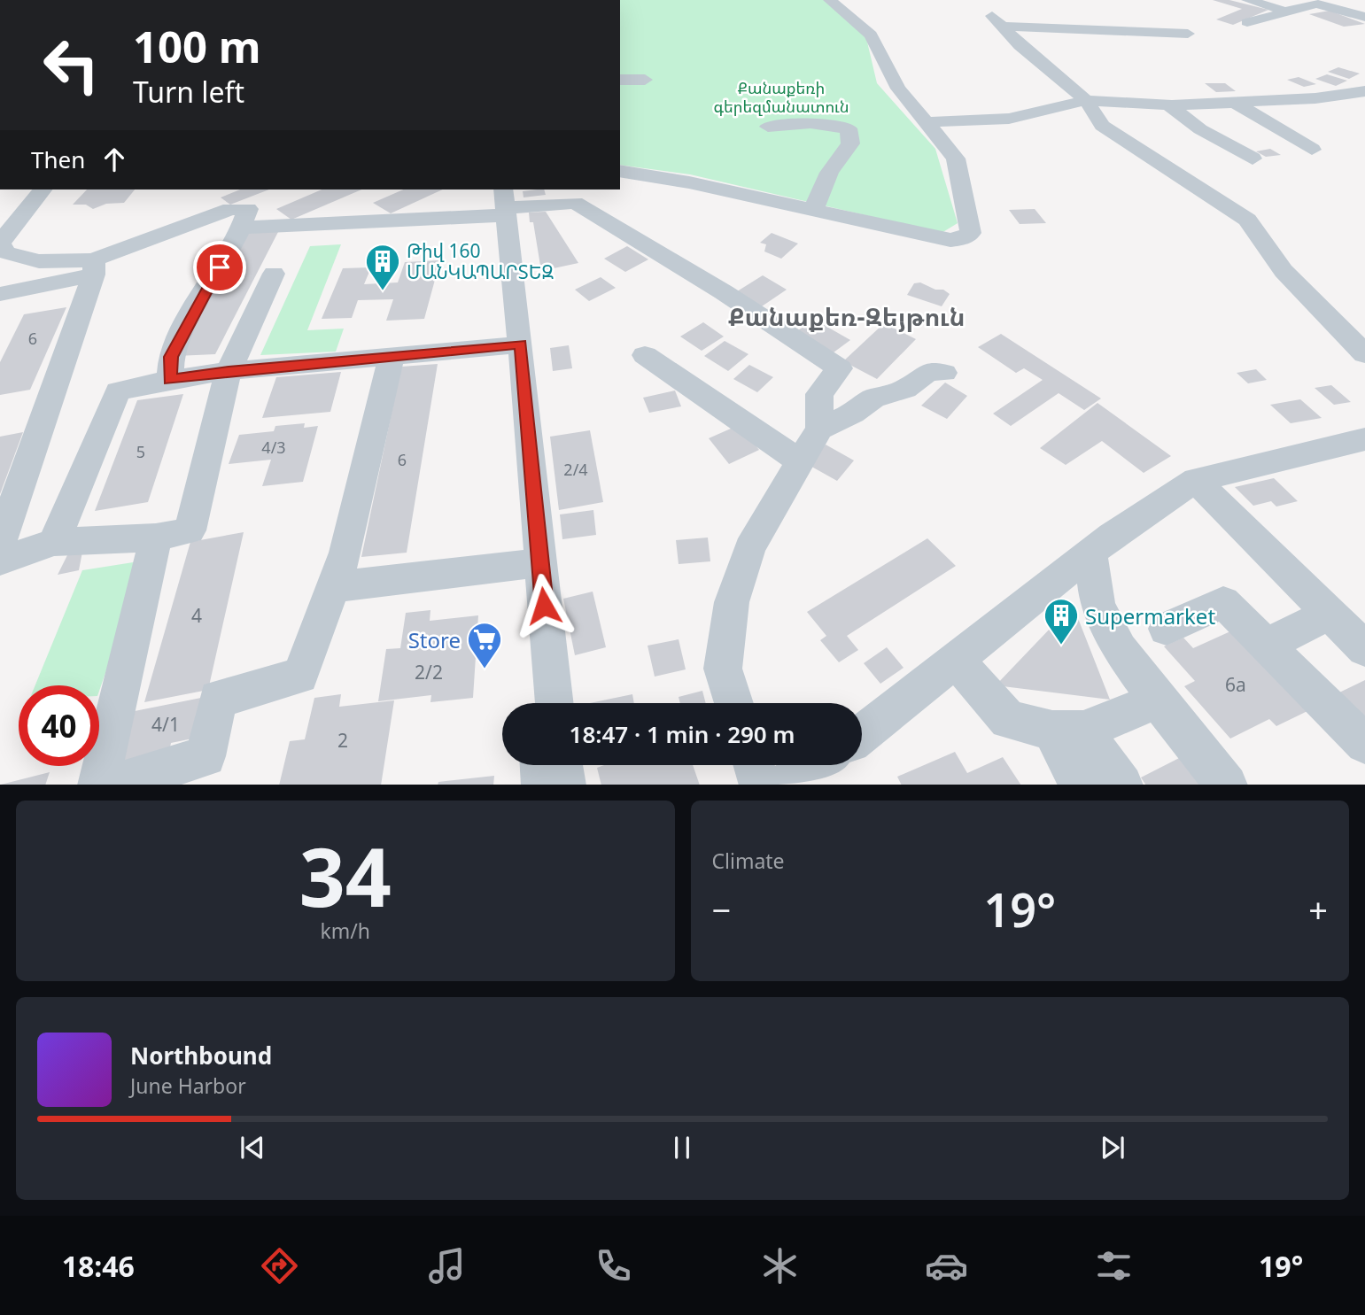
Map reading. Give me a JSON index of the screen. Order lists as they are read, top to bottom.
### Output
{
  "districts": ["Քանաքեռ-Զեյթուն"],
  "parks": ["Քանաքեռի գերեզմանատուն"],
  "places": {
    "building": ["Թիվ 160 ՄԱՆԿԱՊԱՐՏԵԶ", "Supermarket"],
    "supermarket": ["Store"]
  },
  "house_numbers": [
    "6",
    "4/3",
    "5",
    "6",
    "2/4",
    "4",
    "2/2",
    "6a",
    "4/1",
    "2"
  ],
  "page": {
    "turn": ["100 m", "Turn left"],
    "then": "Then",
    "limit": "40",
    "trip": "18:47 · 1 min · 290 m",
    "tile": [
      ["34", "km/h"],
      "Climate"
    ],
    "heat": ["−", "19°", "+"],
    "song": ["Northbound", "June Harbor"],
    "tabs": ["18:46", "19°"]
  }
}
